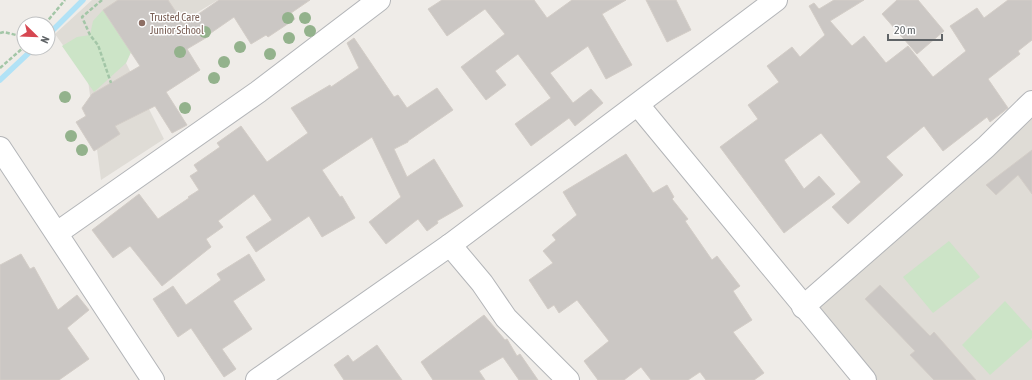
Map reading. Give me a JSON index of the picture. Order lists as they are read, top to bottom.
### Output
{
  "places": ["Trusted Care Junior School"],
  "scale_bar": "20 m",
  "north": "bottom right"
}
